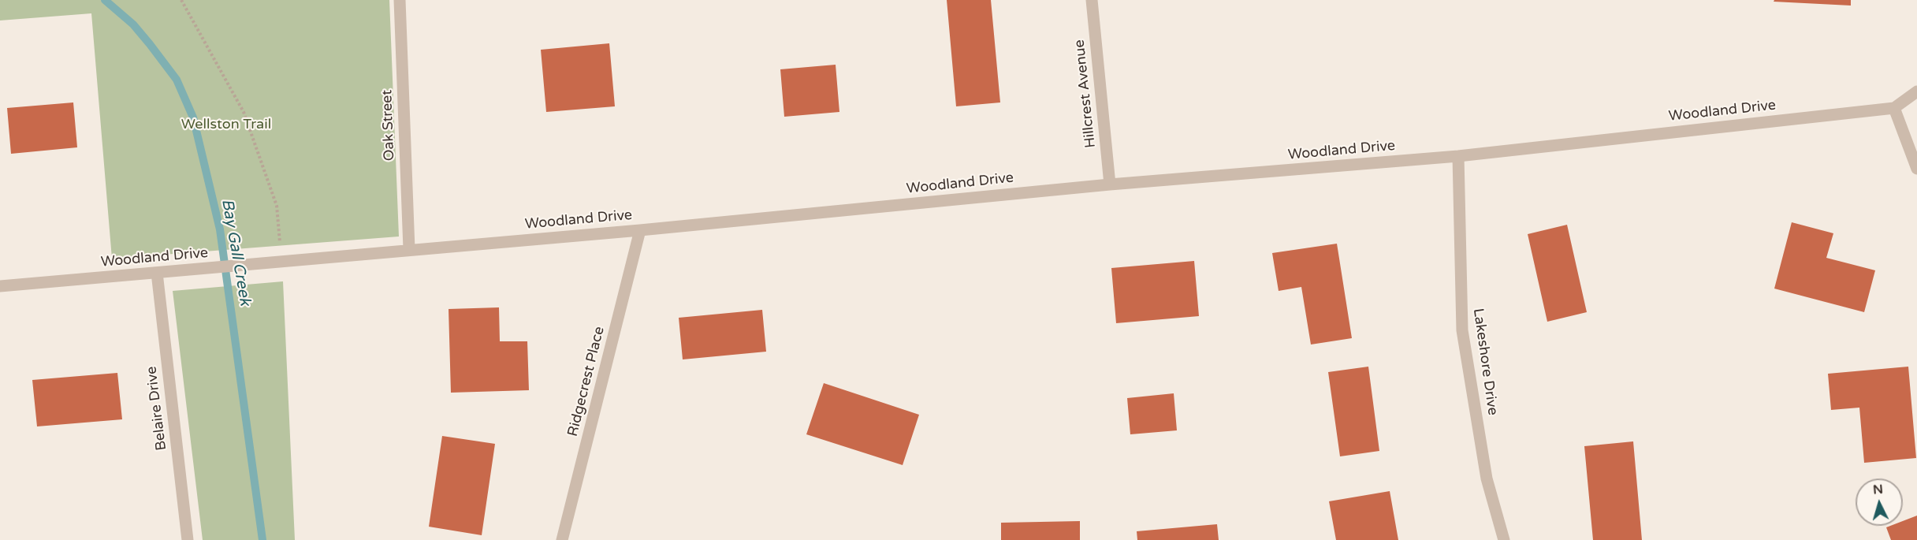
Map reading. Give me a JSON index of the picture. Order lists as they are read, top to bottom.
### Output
{
  "streets": {
    "street": [
      "Hillcrest Avenue",
      "Woodland Drive",
      "Oak Street",
      "Lakeshore Drive",
      "Ridgecrest Place",
      "Belaire Drive"
    ]
  },
  "crossings": [
    ["Hillcrest Avenue", "Woodland Drive"],
    ["Woodland Drive", "Oak Street"],
    ["Woodland Drive", "Lakeshore Drive"],
    ["Woodland Drive", "Ridgecrest Place"],
    ["Woodland Drive", "Belaire Drive"]
  ],
  "water": ["Bay Gall Creek"],
  "parks": ["Wellston Trail"],
  "north": "top"
}
